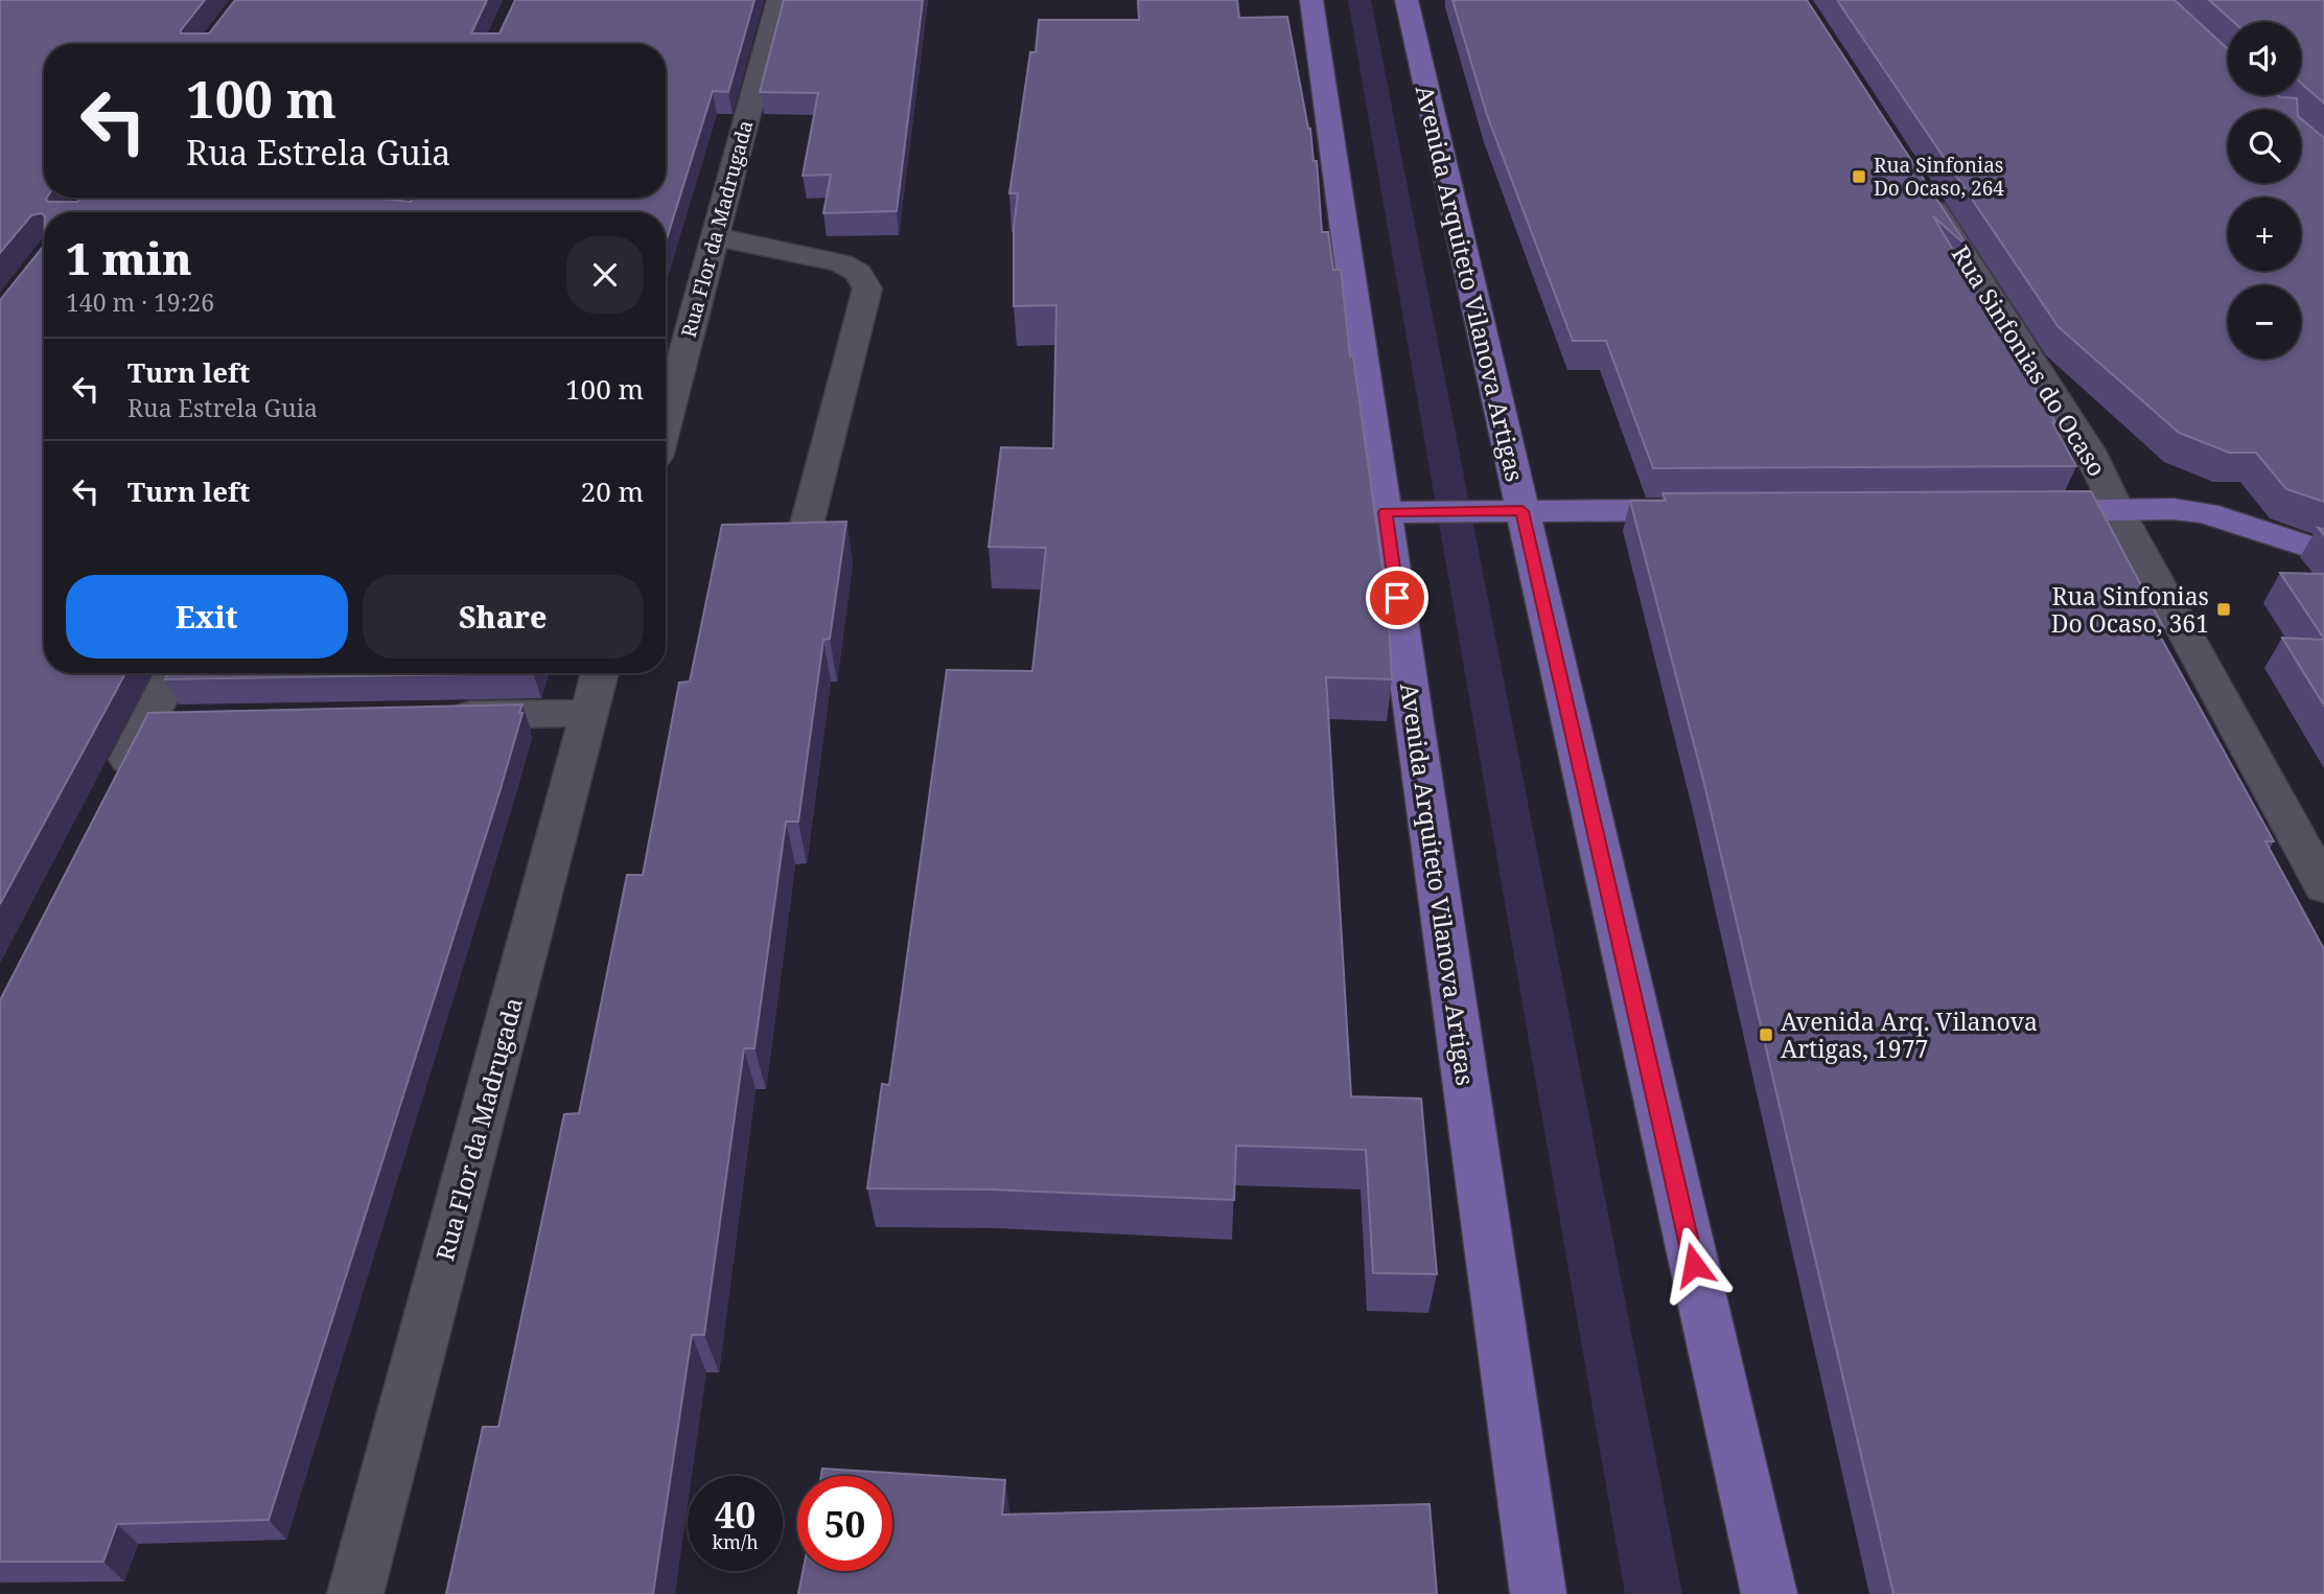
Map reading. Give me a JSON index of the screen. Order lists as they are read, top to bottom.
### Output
{
  "streets": {
    "main road": ["Avenida Arquiteto Vilanova Artigas"],
    "street": ["Rua Flor da Madrugada", "Rua Sinfonias do Ocaso"]
  },
  "places": {
    "transit": ["Rua Sinfonias Do Ocaso, 264", "Rua Sinfonias Do Ocaso, 361", "Avenida Arq. Vilanova Artigas, 1977"]
  },
  "page": {
    "map_buttons": ["+", "−"],
    "turn": ["100 m", "Rua Estrela Guia"],
    "heading": ["1 min", "140 m · 19:26"],
    "list": [
      {
        "name": "Turn left",
        "note": "Rua Estrela Guia",
        "value": "100 m"
      },
      {
        "name": "Turn left",
        "value": "20 m"
      }
    ],
    "buttons": ["Exit", "Share"],
    "speed": "40 km/h",
    "limit": "50"
  }
}
